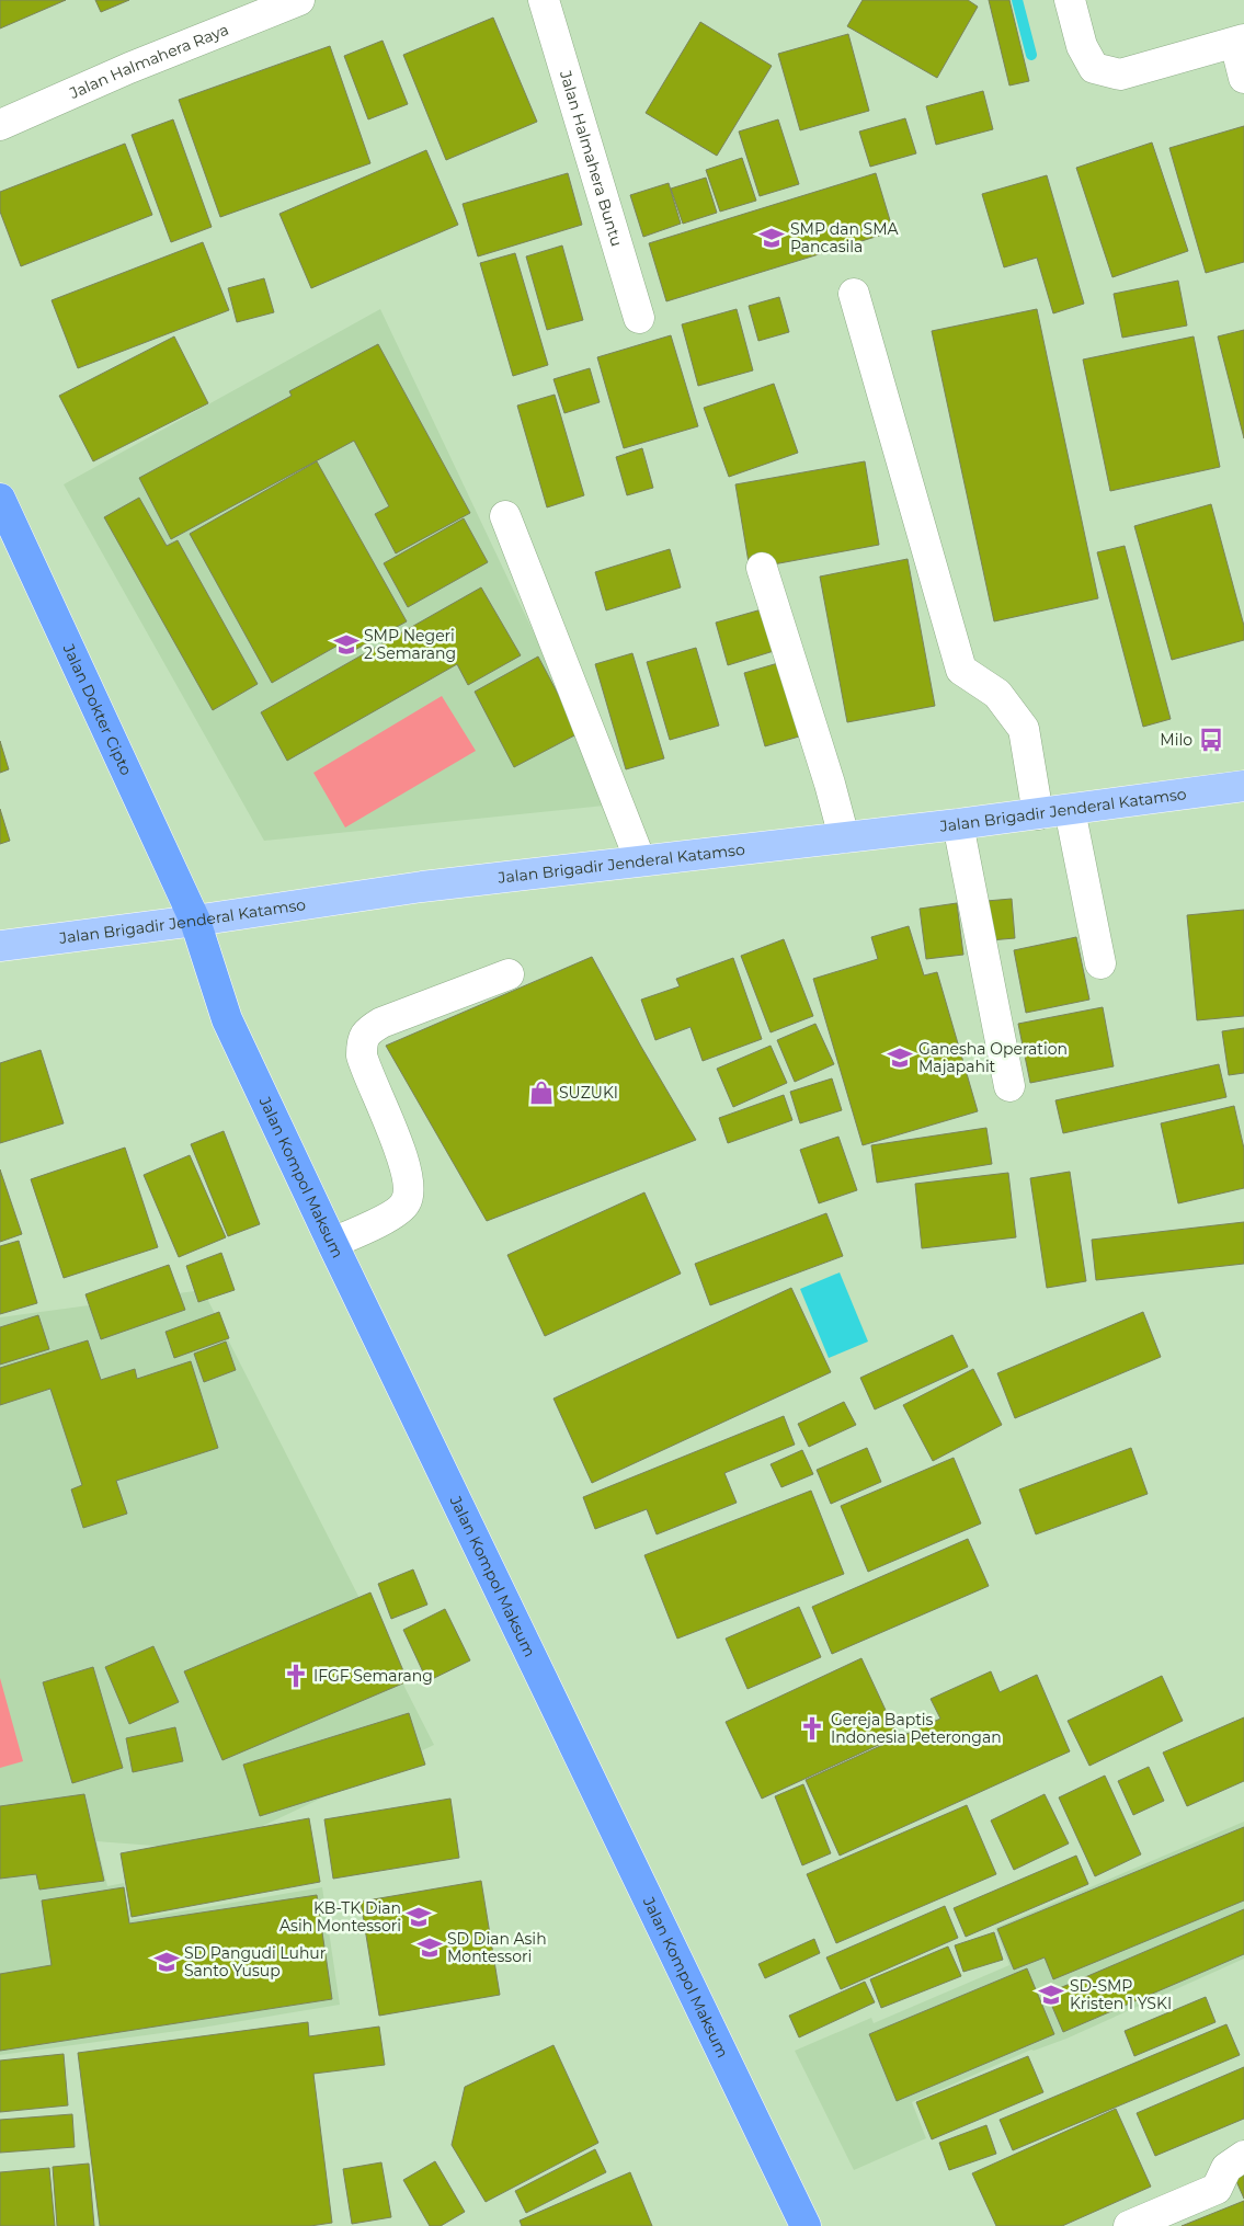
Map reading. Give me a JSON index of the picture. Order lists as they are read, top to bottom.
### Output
{
  "streets": {
    "highway": ["Jalan Dokter Cipto", "Jalan Kompol Maksum"],
    "main road": ["Jalan Brigadir Jenderal Katamso"],
    "street": ["Jalan Halmahera Raya", "Jalan Halmahera Buntu"]
  },
  "crossings": [
    ["Jalan Dokter Cipto", "Jalan Brigadir Jenderal Katamso"],
    ["Jalan Dokter Cipto", "Jalan Kompol Maksum"],
    ["Jalan Brigadir Jenderal Katamso", "Jalan Kompol Maksum"]
  ],
  "places": {
    "school or university": [
      "SMP dan SMA Pancasila",
      "SMP Negeri 2 Semarang",
      "Ganesha Operation Majapahit",
      "KB-TK Dian Asih Montessori",
      "SD Dian Asih Montessori",
      "SD Pangudi Luhur Santo Yusup",
      "SD-SMP Kristen 1 YSKI"
    ],
    "bus stop": ["Milo"],
    "shop": ["SUZUKI"],
    "church": ["IFGF Semarang", "Gereja Baptis Indonesia Peterongan"]
  }
}
